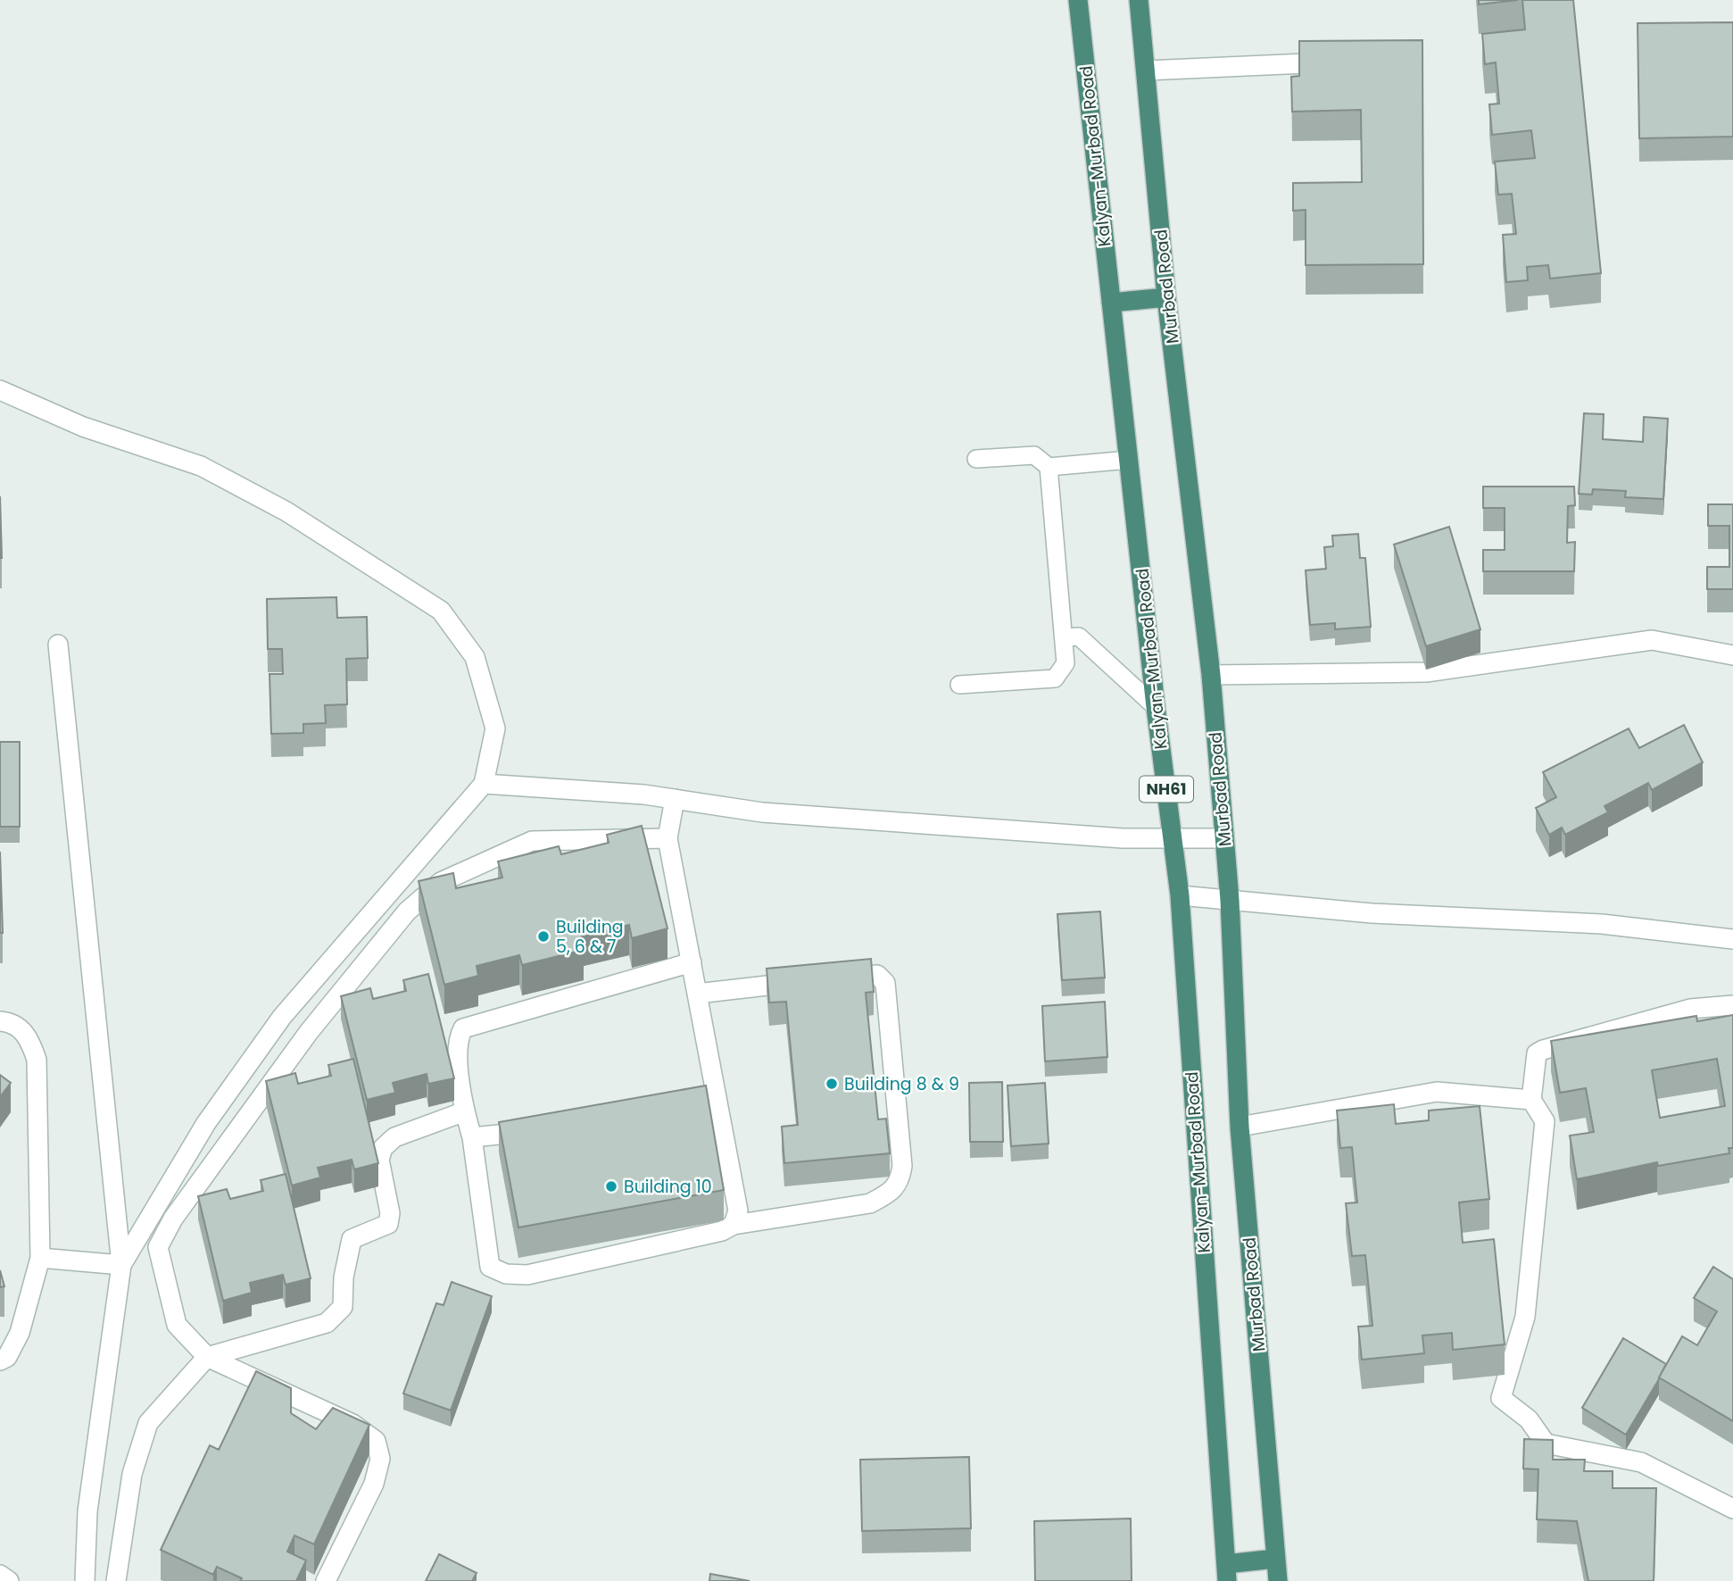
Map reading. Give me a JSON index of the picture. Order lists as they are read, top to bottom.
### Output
{
  "streets": {
    "highway": ["Kalyan-Murbad Road", "Murbad Road", "NH61"]
  },
  "places": ["Building 5, 6 & 7", "Building 8 & 9", "Building 10"]
}
